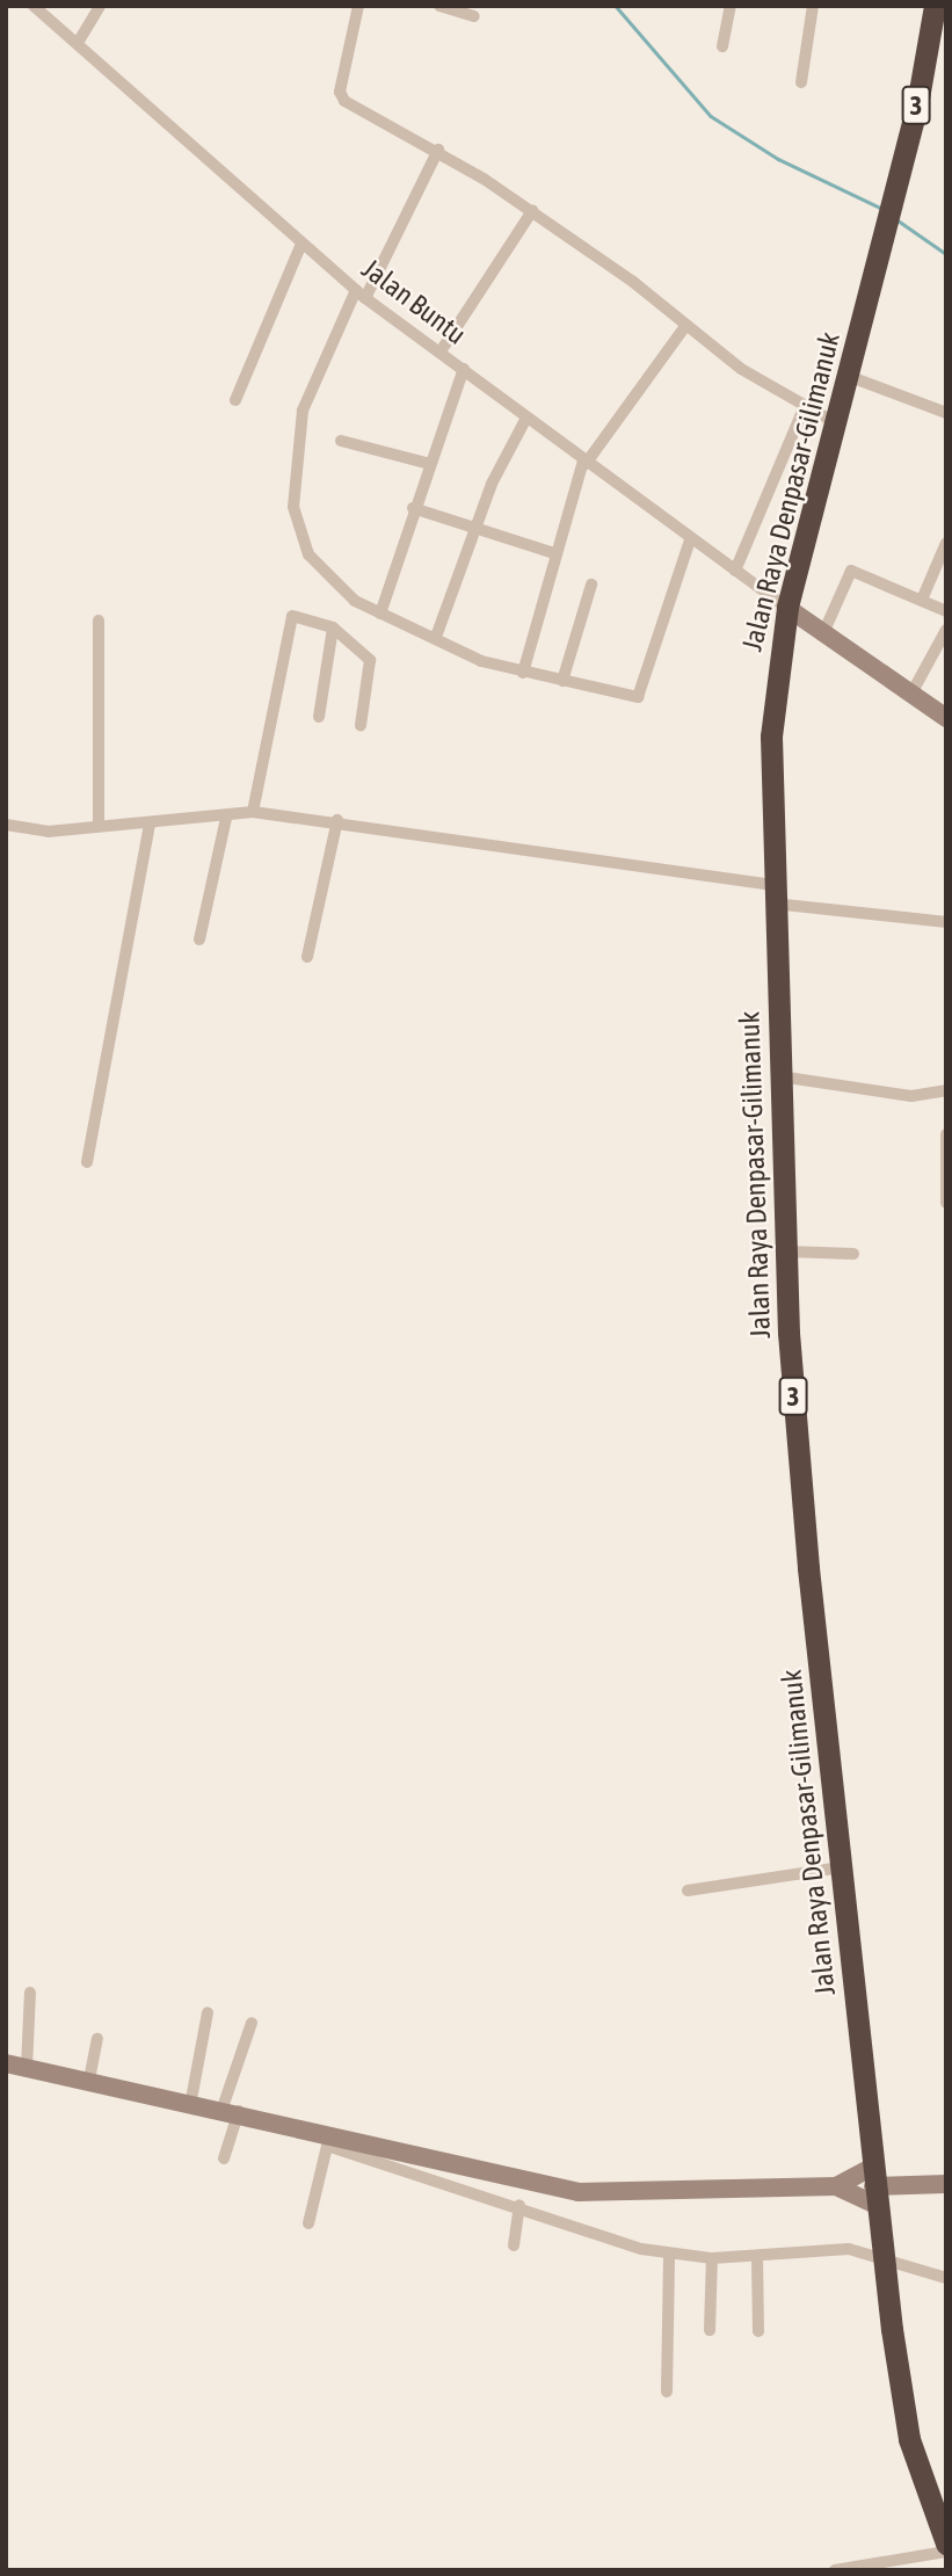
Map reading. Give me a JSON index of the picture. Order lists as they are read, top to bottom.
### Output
{
  "streets": {
    "highway": ["3", "Jalan Raya Denpasar-Gilimanuk"],
    "street": ["Jalan Buntu"]
  },
  "crossings": [
    ["Jalan Buntu", "Jalan Raya Denpasar-Gilimanuk"]
  ]
}
